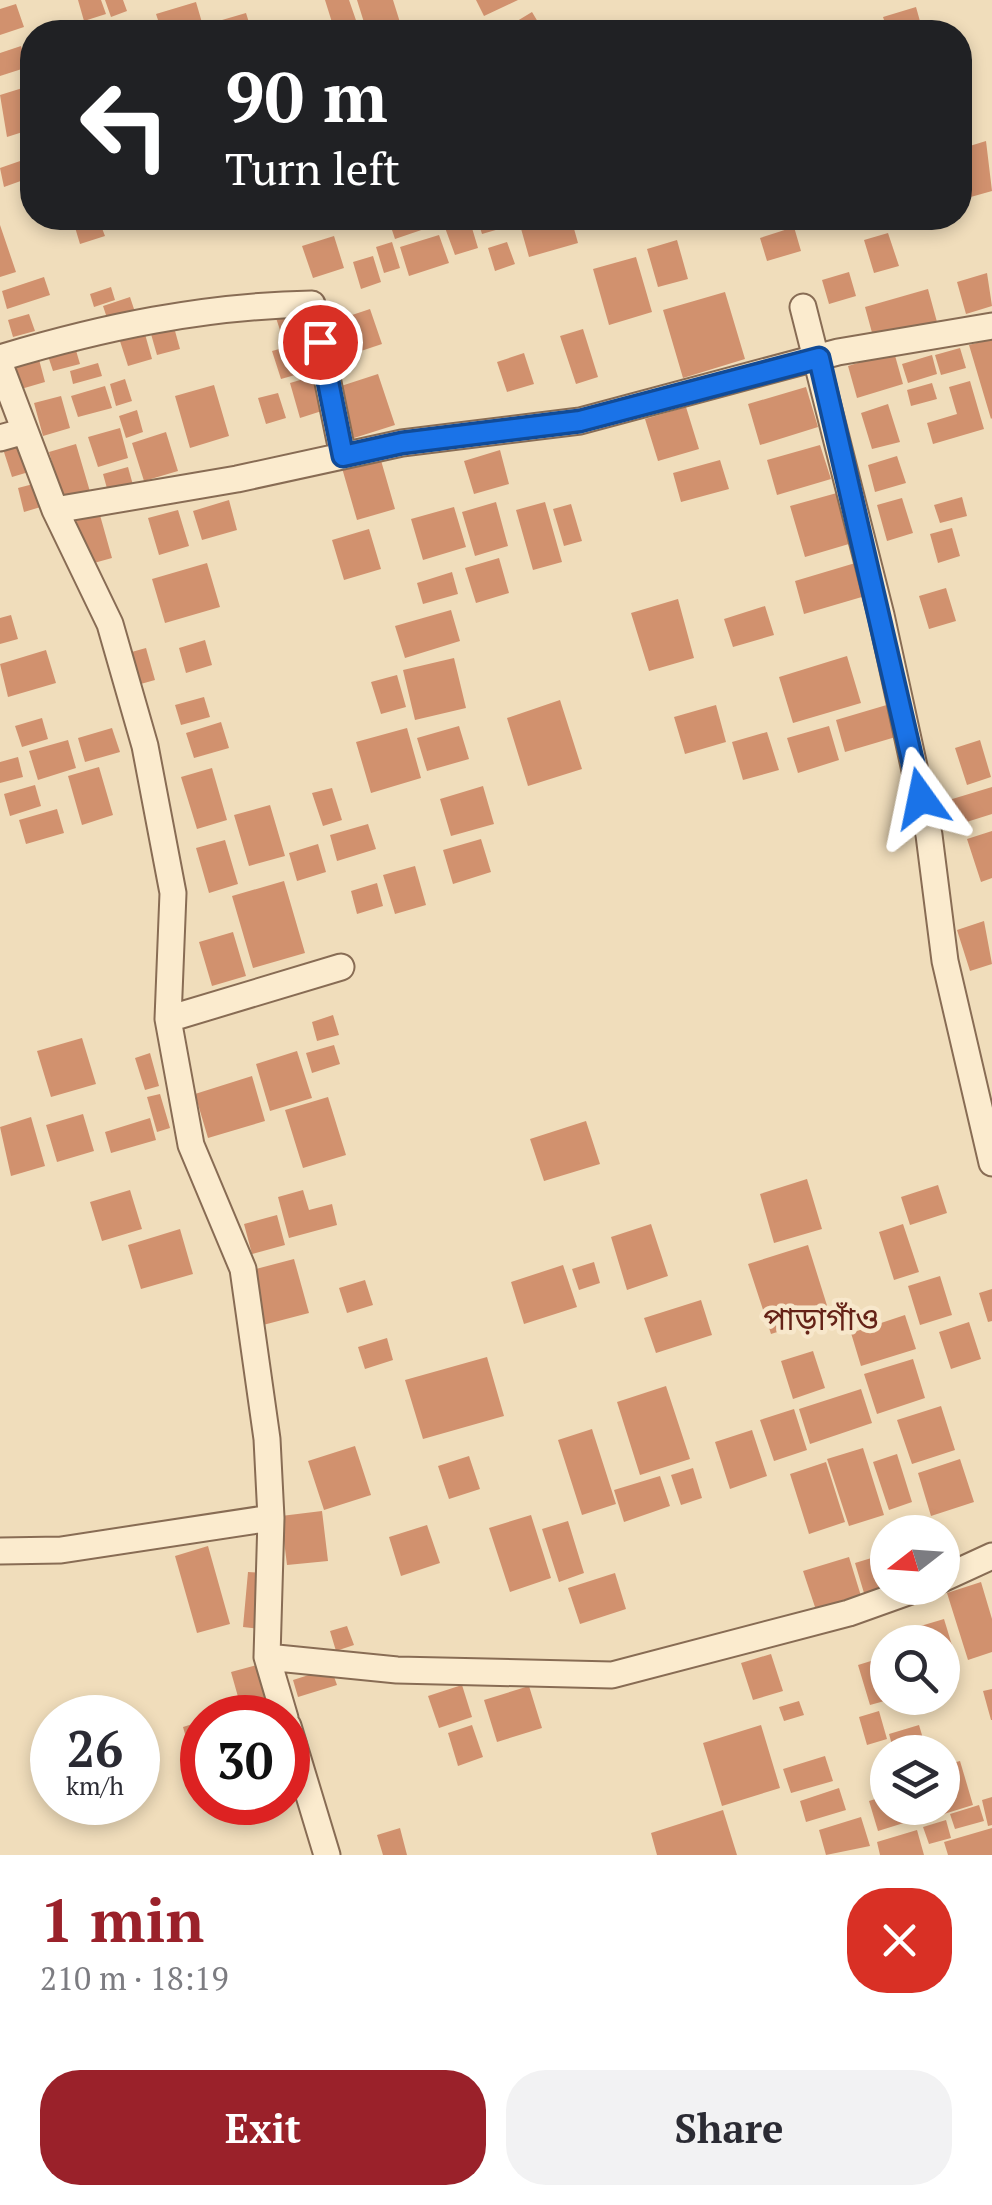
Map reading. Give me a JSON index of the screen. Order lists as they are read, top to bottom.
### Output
{
  "districts": ["পাড়াগাঁও"],
  "north": "left",
  "page": {
    "turn": ["90 m", "Turn left"],
    "speed": "26 km/h",
    "limit": "30",
    "heading": ["1 min", "210 m · 18:19"],
    "buttons": ["Exit", "Share"]
  }
}
